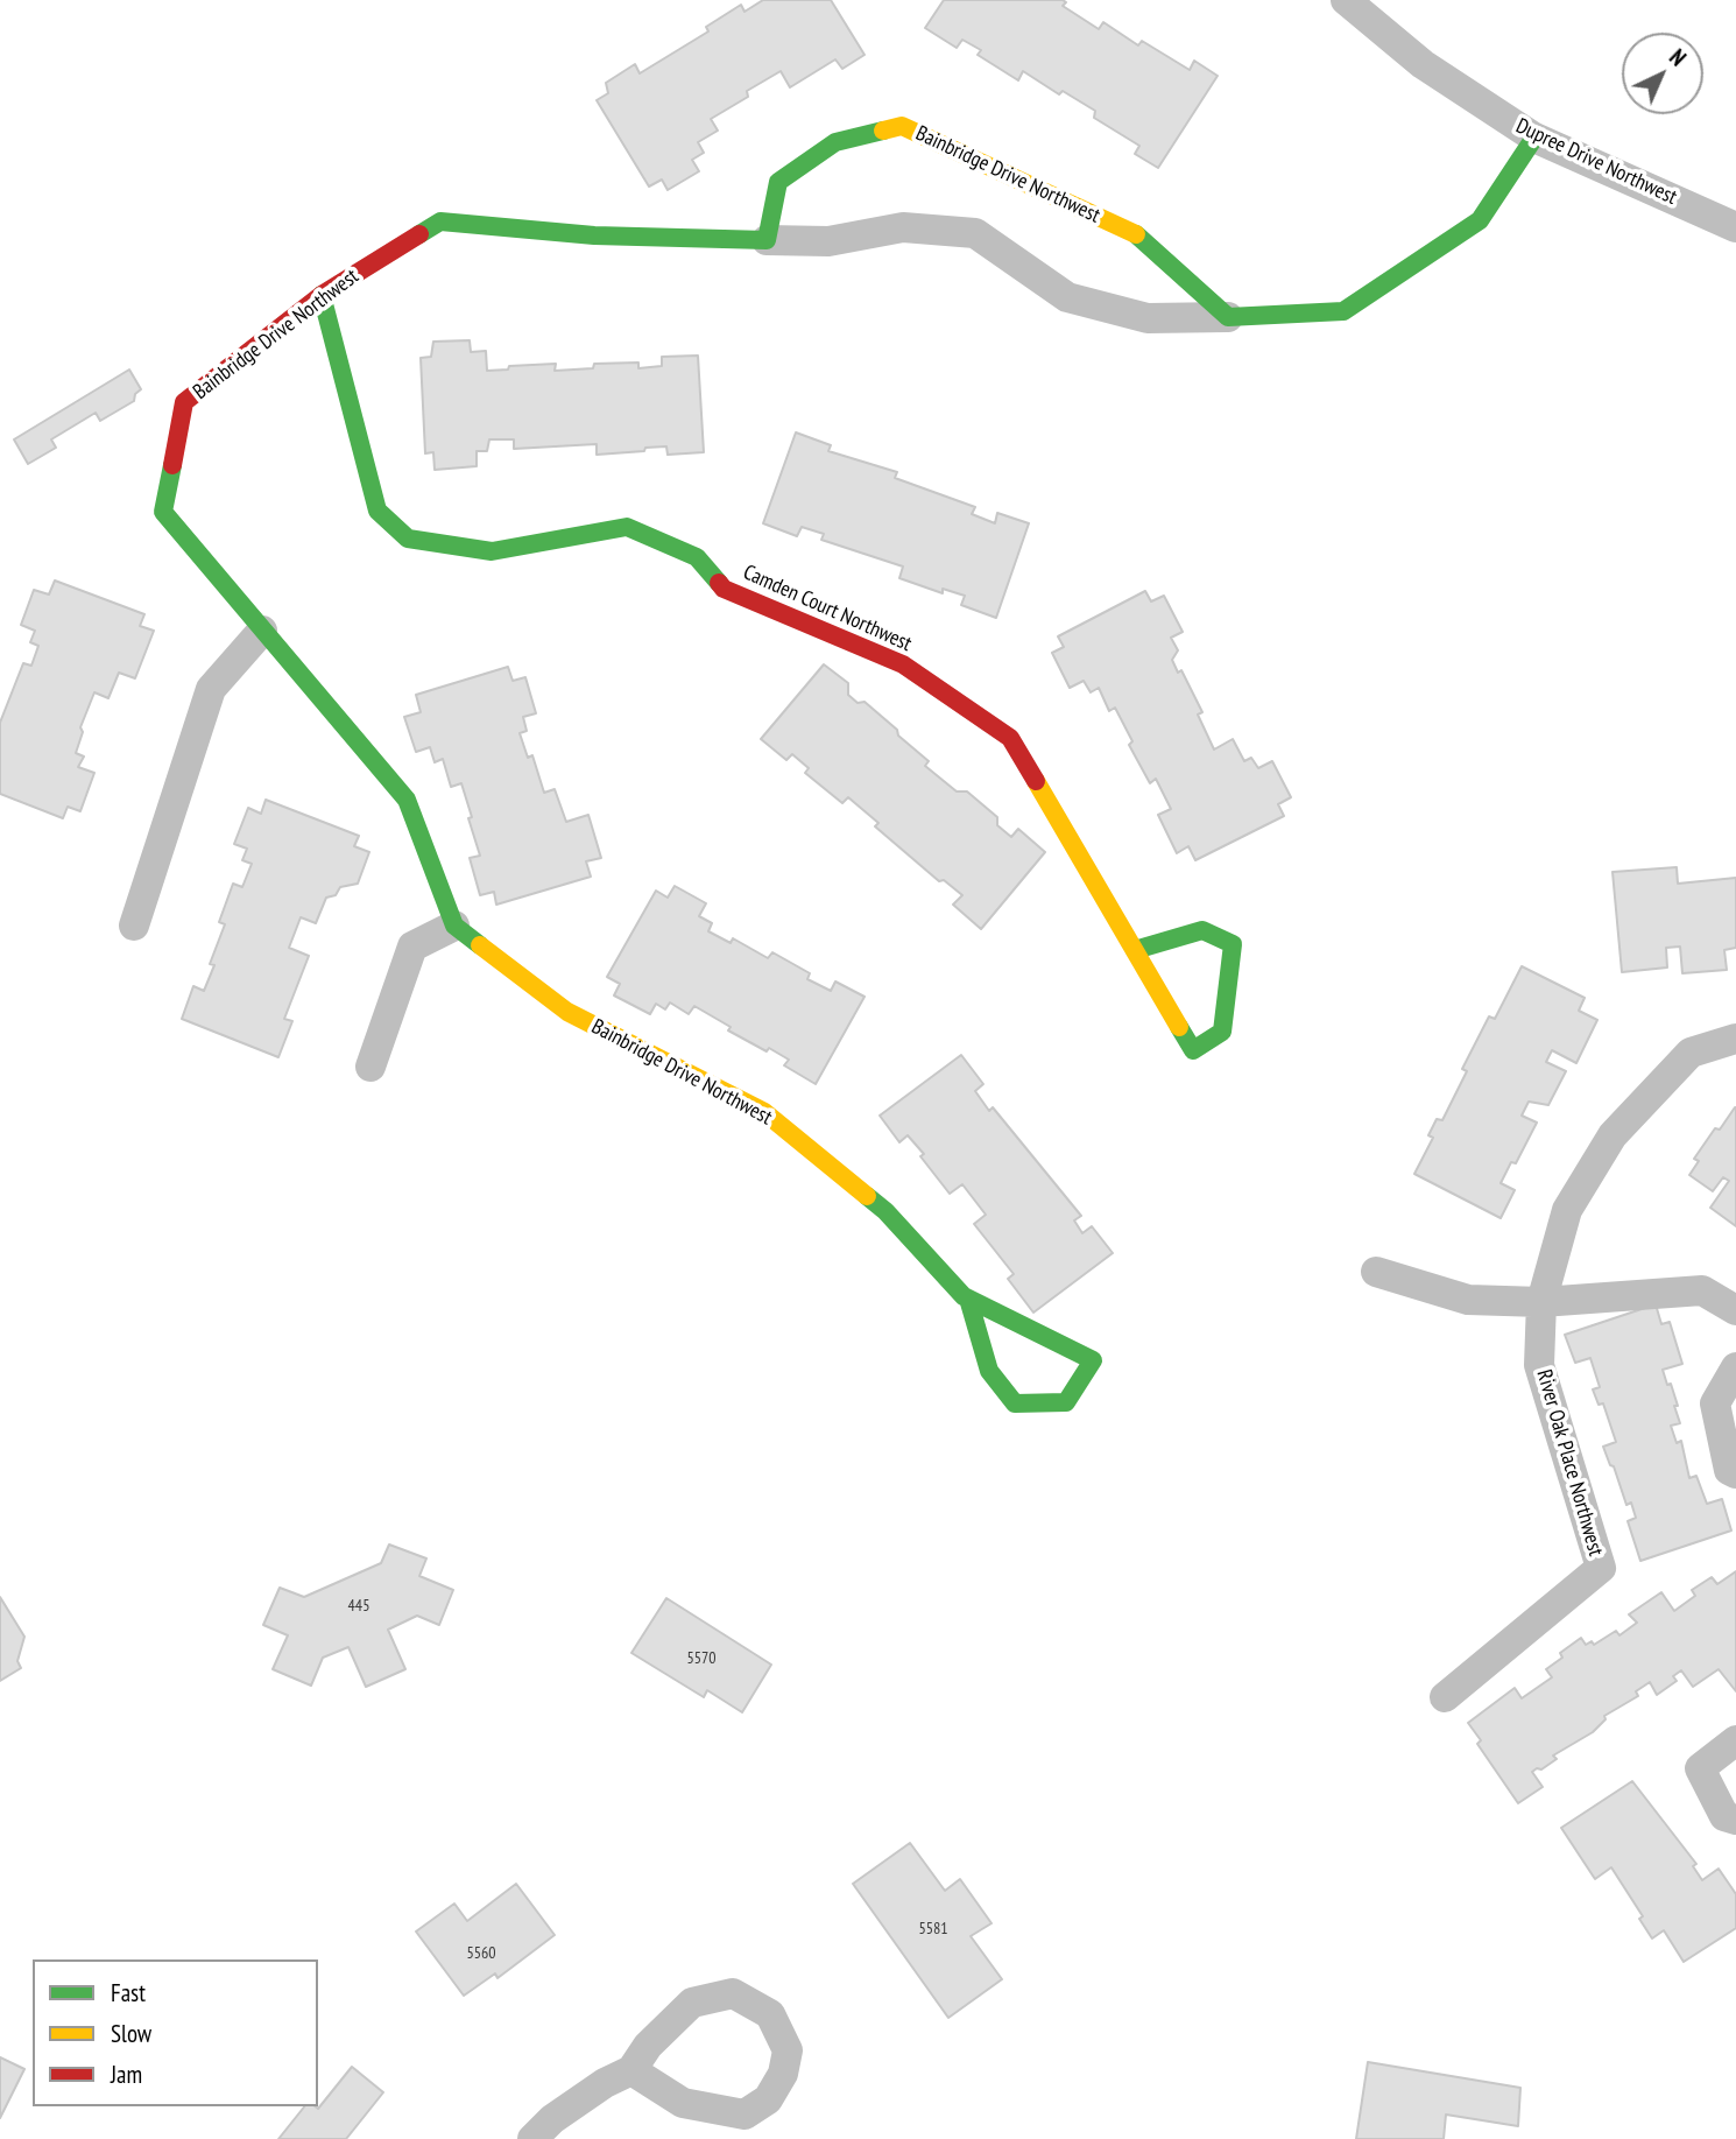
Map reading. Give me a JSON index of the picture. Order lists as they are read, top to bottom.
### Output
{
  "streets": {
    "street": [
      "Dupree Drive Northwest",
      "Bainbridge Drive Northwest",
      "Camden Court Northwest",
      "River Oak Place Northwest"
    ]
  },
  "crossings": [
    ["Dupree Drive Northwest", "Bainbridge Drive Northwest"],
    ["Bainbridge Drive Northwest", "Camden Court Northwest"]
  ],
  "house_numbers": [
    "445",
    "5570",
    "5581",
    "5560"
  ],
  "legend": ["Fast", "Slow", "Jam"],
  "north": "top right"
}
